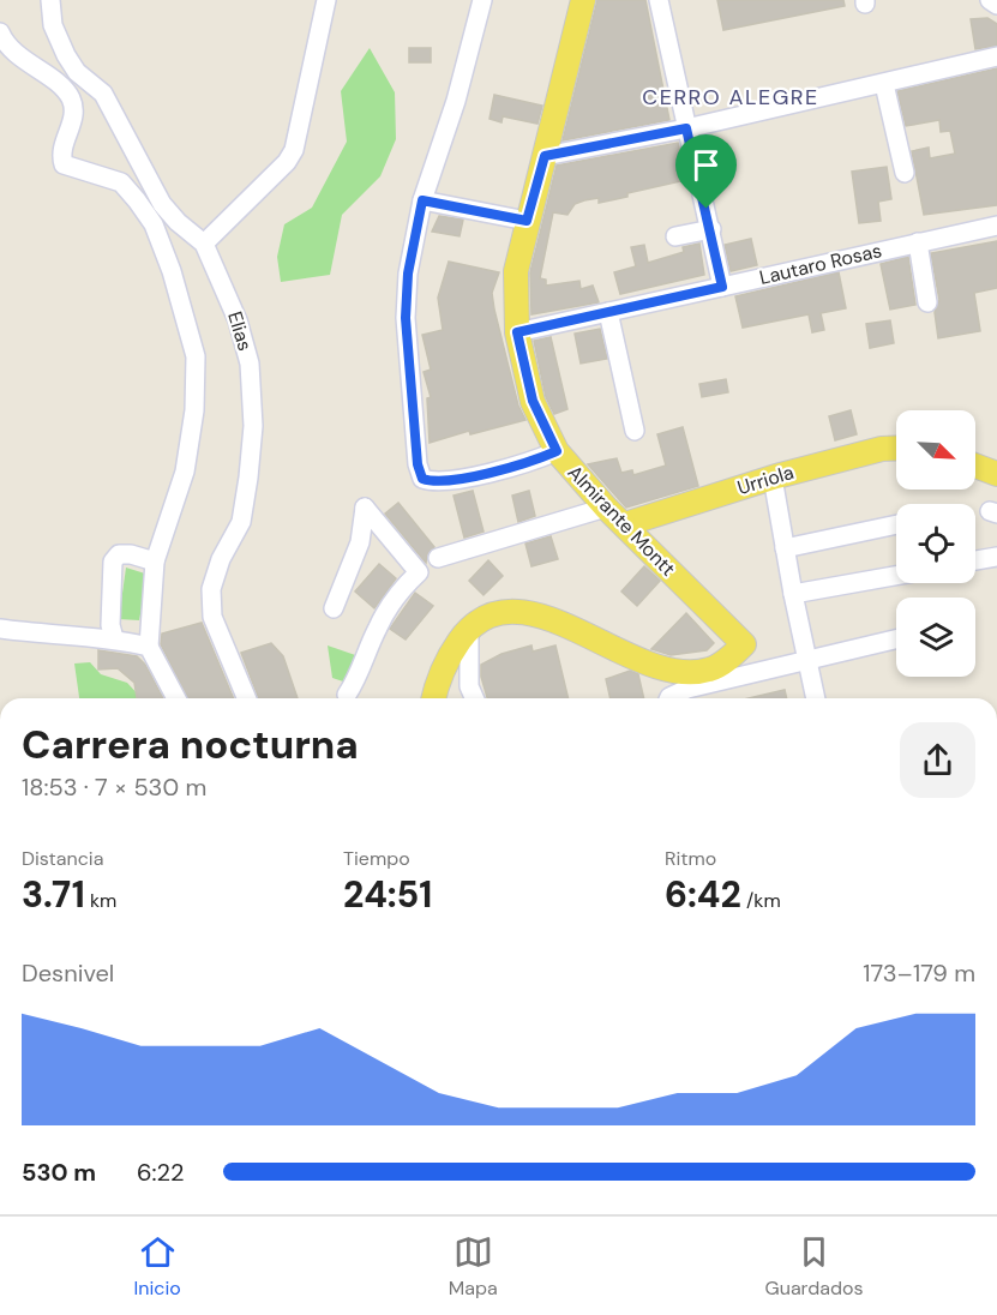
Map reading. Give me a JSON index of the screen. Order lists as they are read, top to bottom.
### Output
{
  "streets": {
    "main road": ["Urriola", "Almirante Montt"],
    "street": ["Lautaro Rosas", "Elias"]
  },
  "crossings": [
    ["Lautaro Rosas", "Almirante Montt"],
    ["Urriola", "Almirante Montt"]
  ],
  "districts": ["CERRO ALEGRE"],
  "north": "bottom right",
  "page": {
    "heading": ["Carrera nocturna", "18:53 · 7 × 530 m"],
    "stats": [
      ["Distancia", "3.71 km"],
      ["Tiempo", "24:51"],
      ["Ritmo", "6:42 /km"]
    ],
    "chart": ["Desnivel", "173–179 m"],
    "list": [
      {
        "name": "530 m",
        "note": "6:22"
      }
    ],
    "tabs": ["Inicio", "Mapa", "Guardados"]
  }
}
